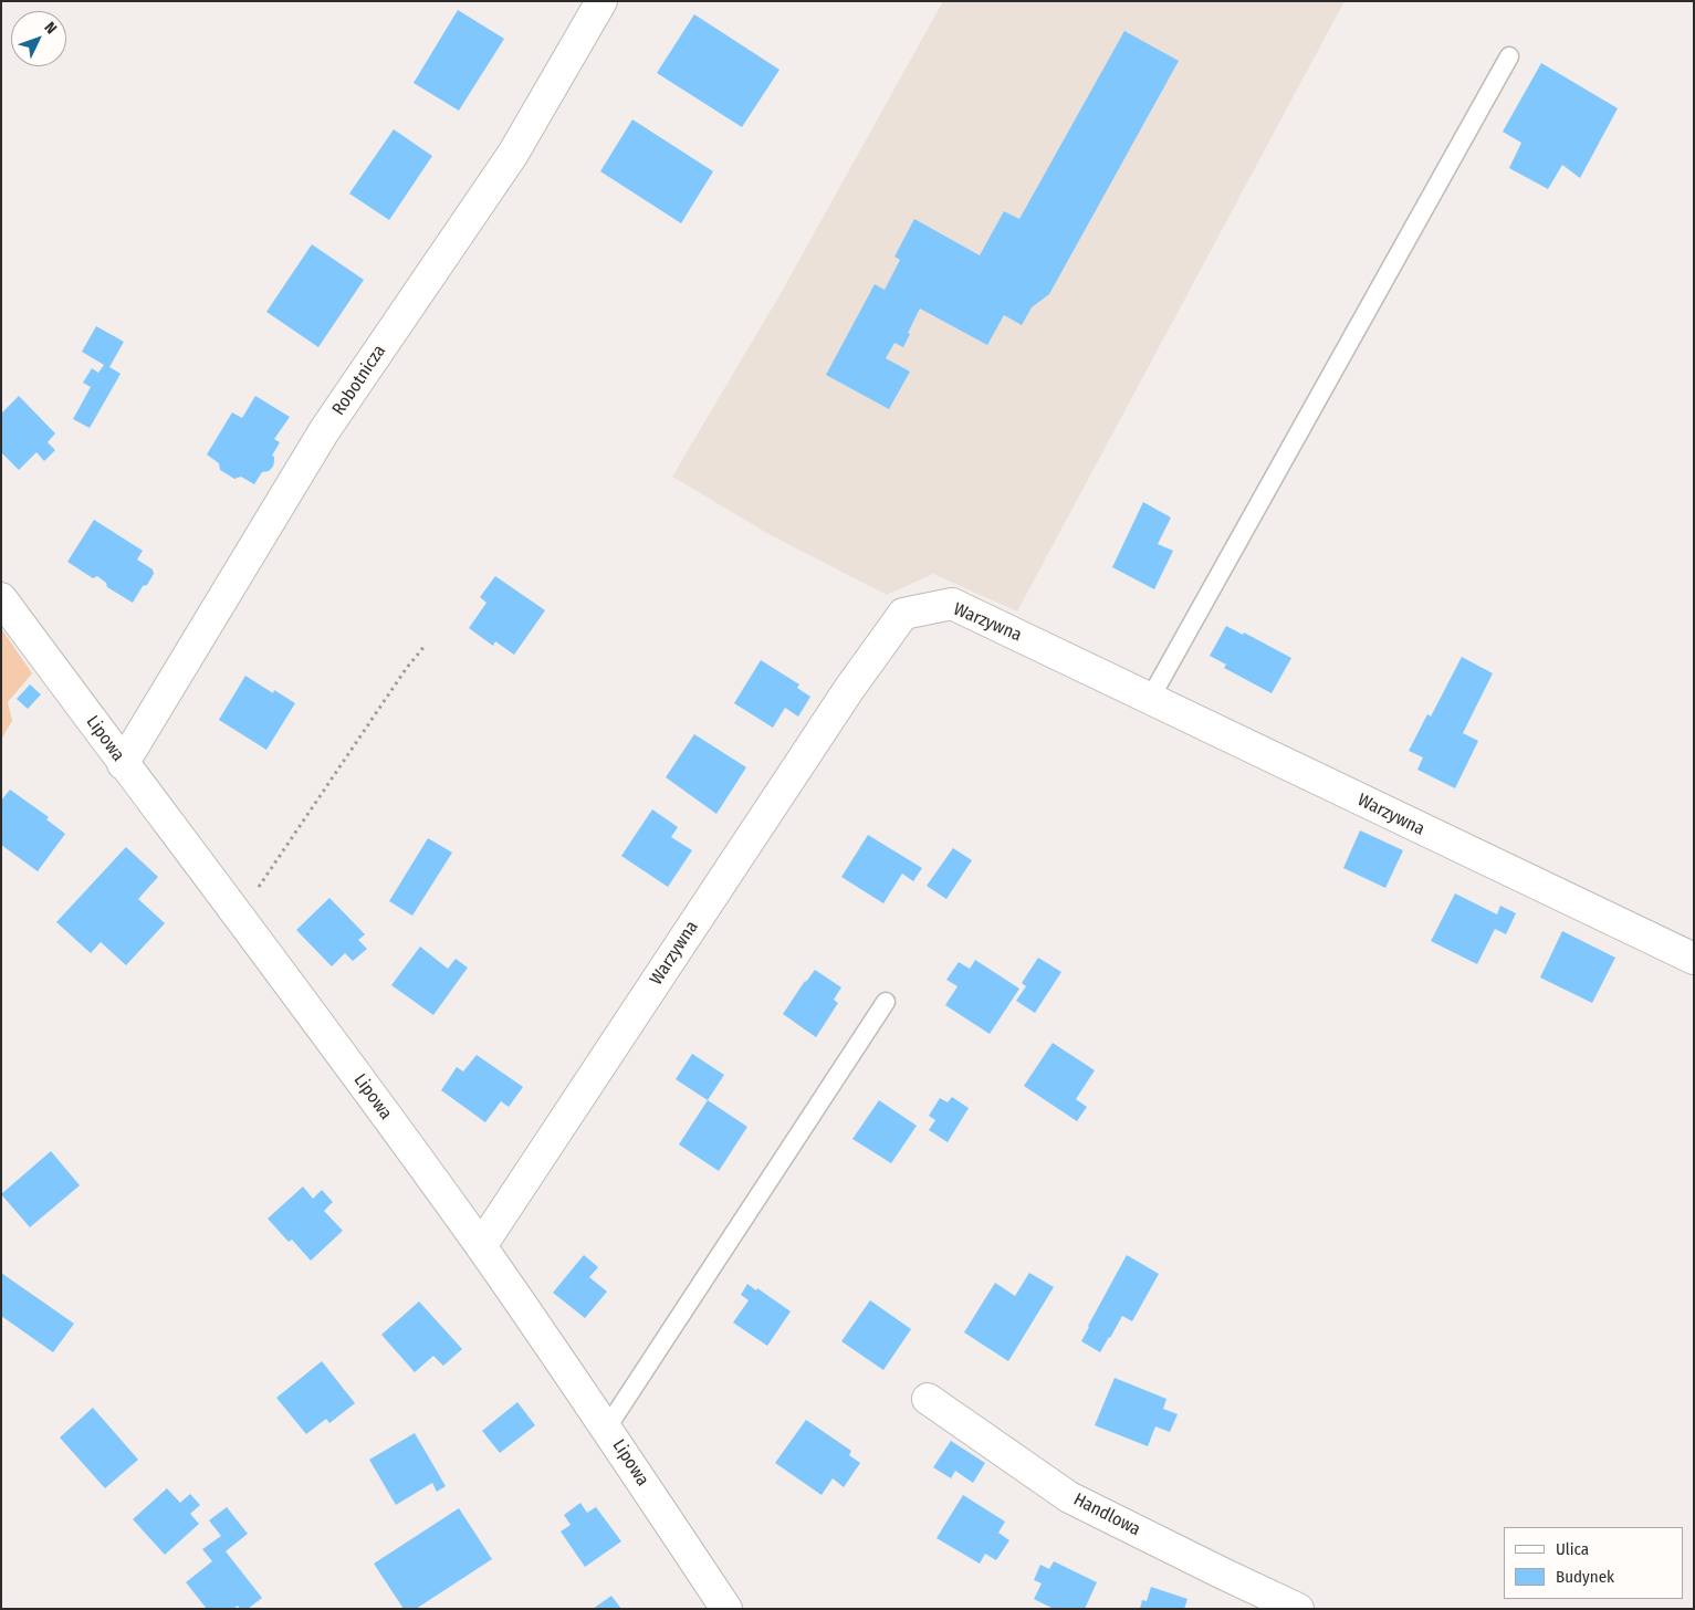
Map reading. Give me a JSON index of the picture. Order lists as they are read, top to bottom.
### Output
{
  "streets": {
    "street": [
      "Robotnicza",
      "Warzywna",
      "Lipowa",
      "Handlowa"
    ]
  },
  "crossings": [
    ["Robotnicza", "Lipowa"],
    ["Warzywna", "Lipowa"]
  ],
  "legend": ["Ulica", "Budynek"],
  "north": "top right"
}
